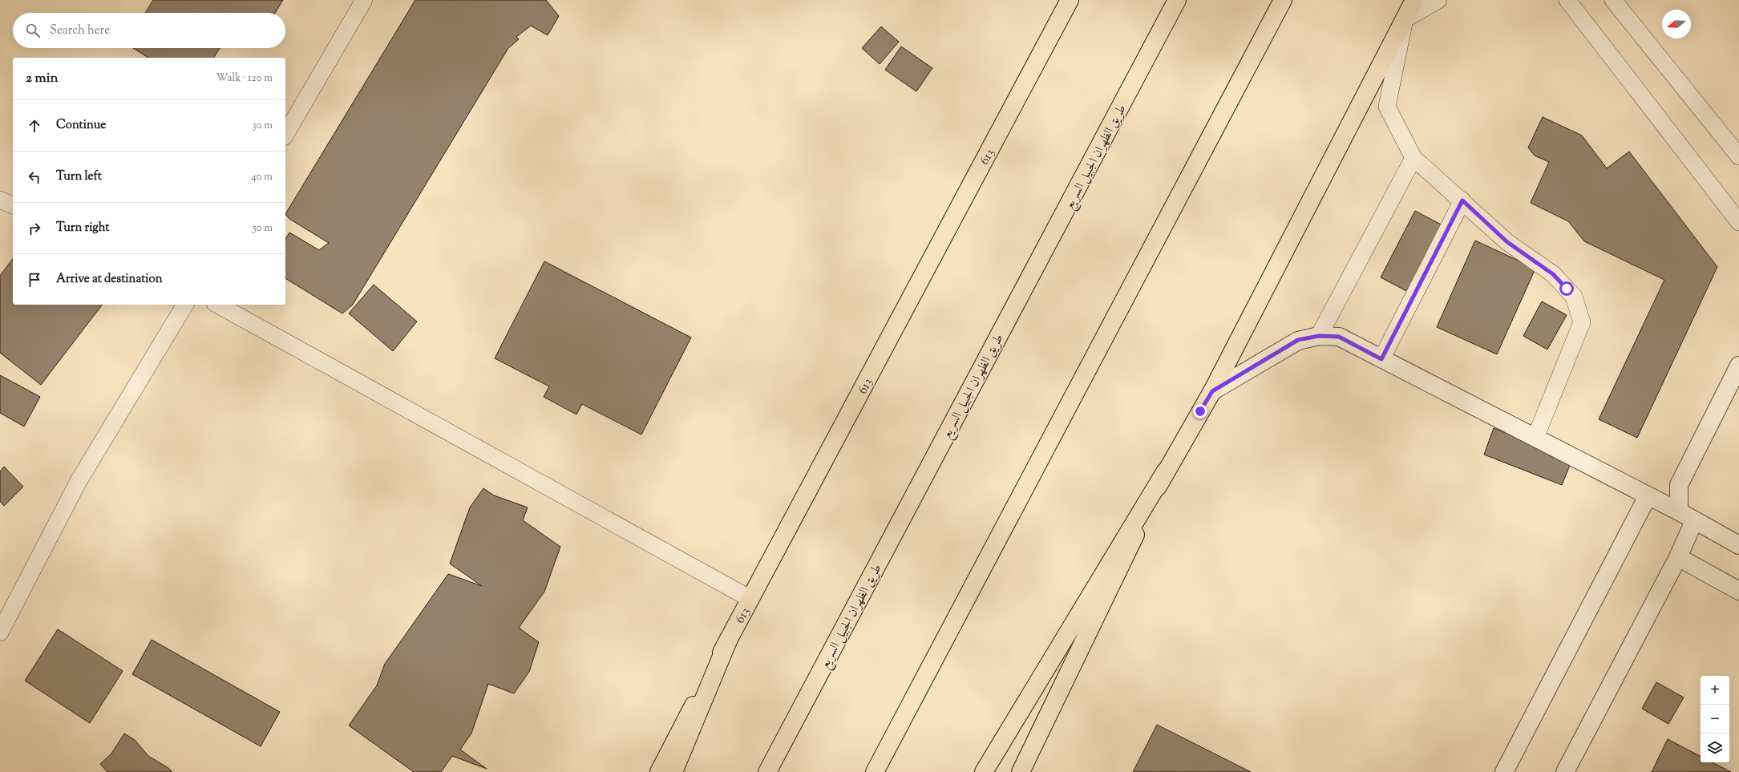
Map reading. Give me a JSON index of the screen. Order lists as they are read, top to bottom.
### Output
{
  "streets": {
    "main road": ["613", "طريق الظهران الجبيل السريع"]
  },
  "north": "left",
  "page": {
    "search": "Search here",
    "heading": ["2 min", "Walk · 120 m"],
    "list": [
      ["Continue", "30 m"],
      ["Turn left", "40 m"],
      ["Turn right", "50 m"],
      "Arrive at destination"
    ],
    "map_buttons": ["+", "−"]
  }
}
